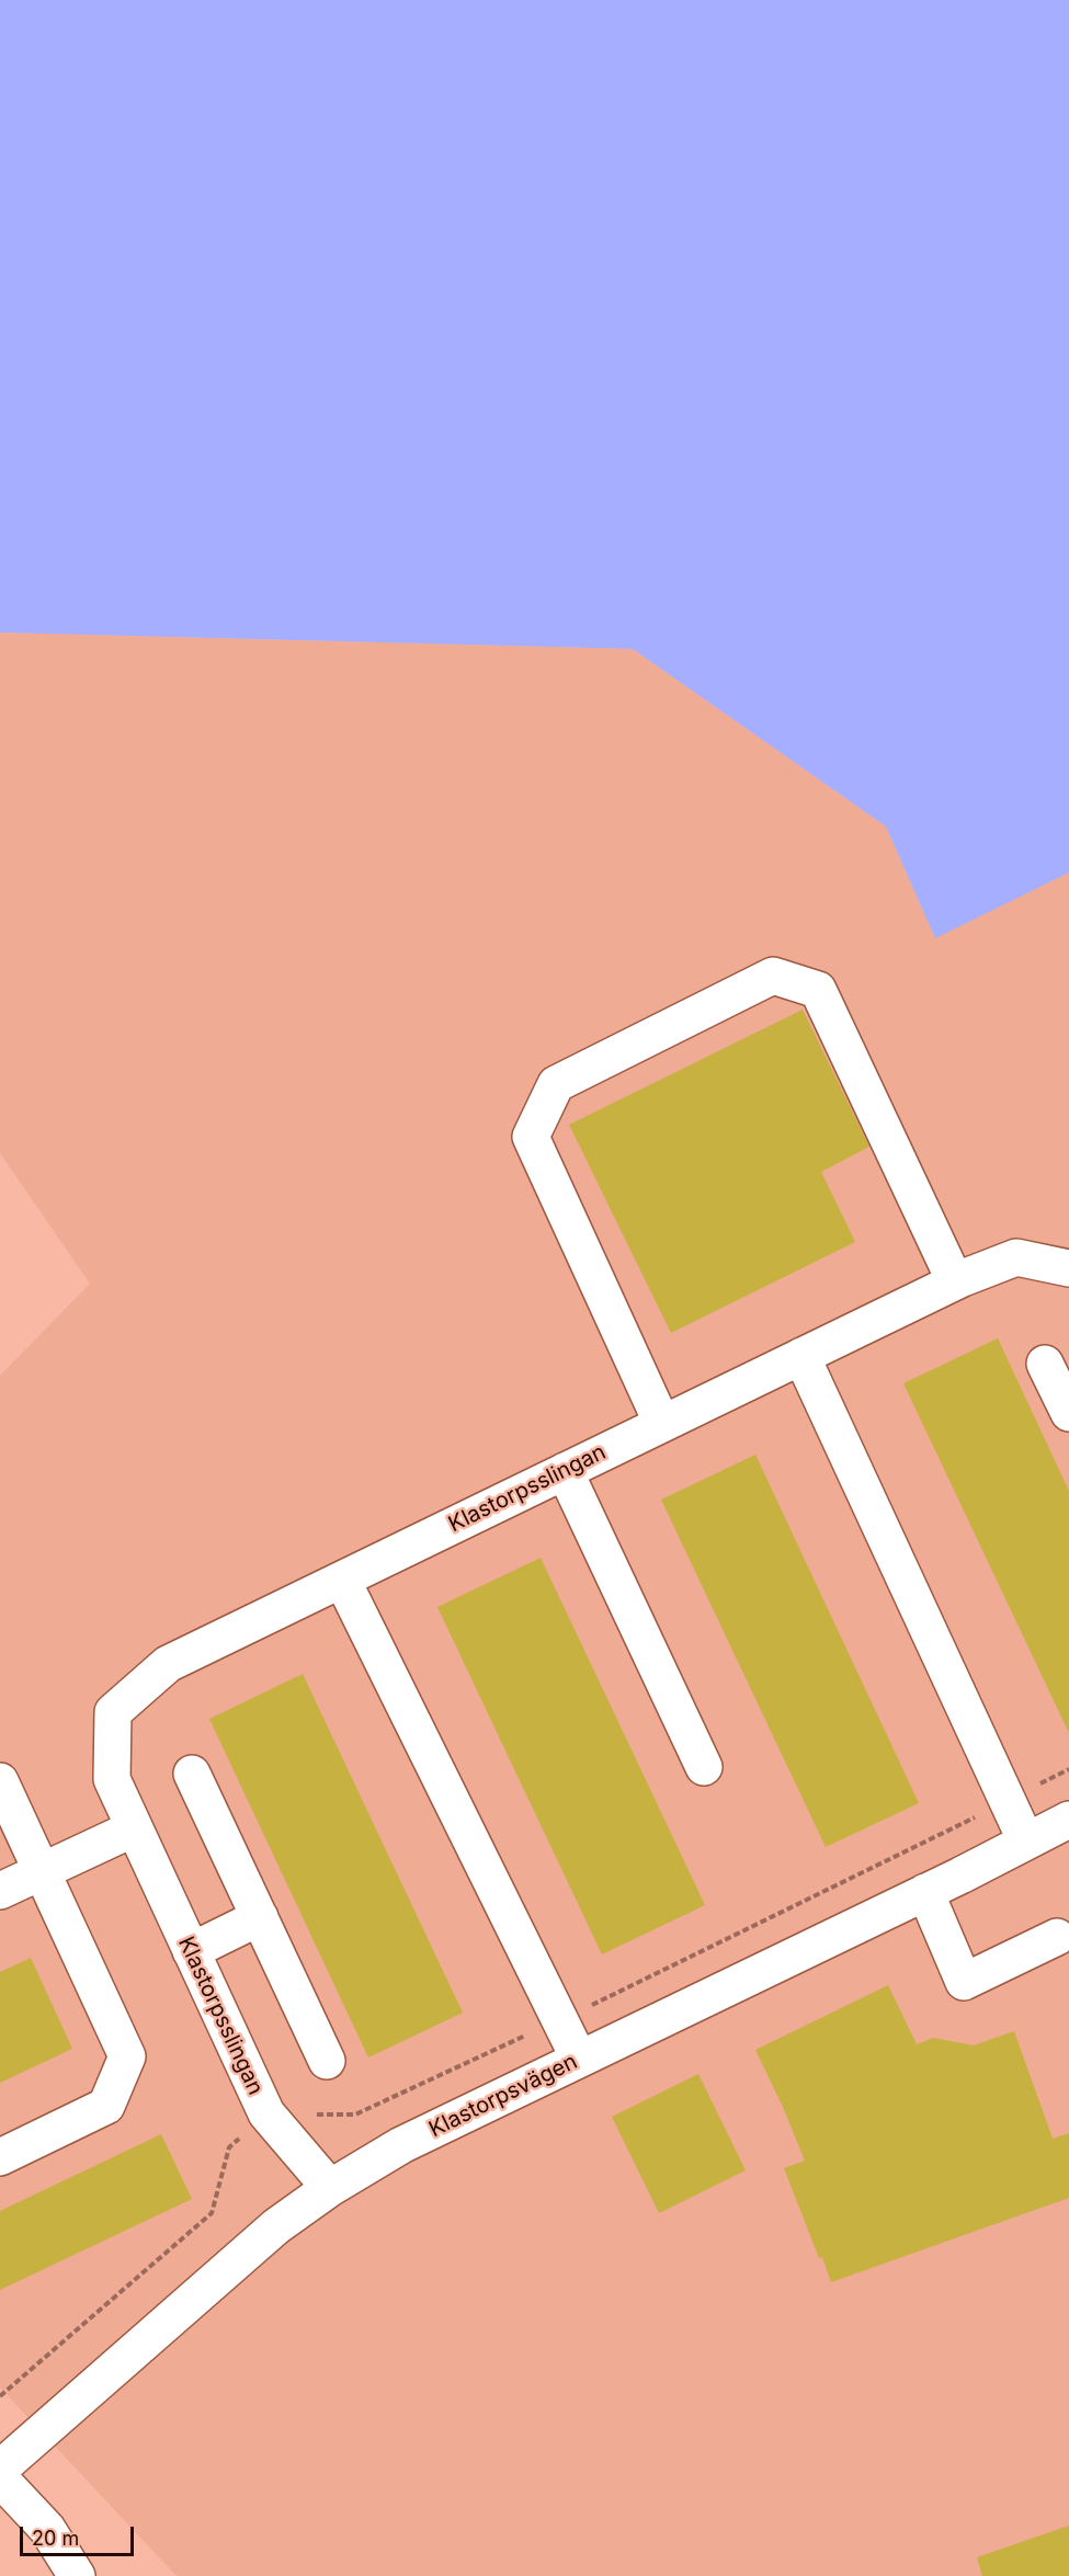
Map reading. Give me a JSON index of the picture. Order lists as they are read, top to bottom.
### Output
{
  "streets": {
    "street": ["Klastorpsslingan", "Klastorpsvägen"]
  },
  "crossings": [
    ["Klastorpsslingan", "Klastorpsvägen"]
  ],
  "scale_bar": "20 m"
}
